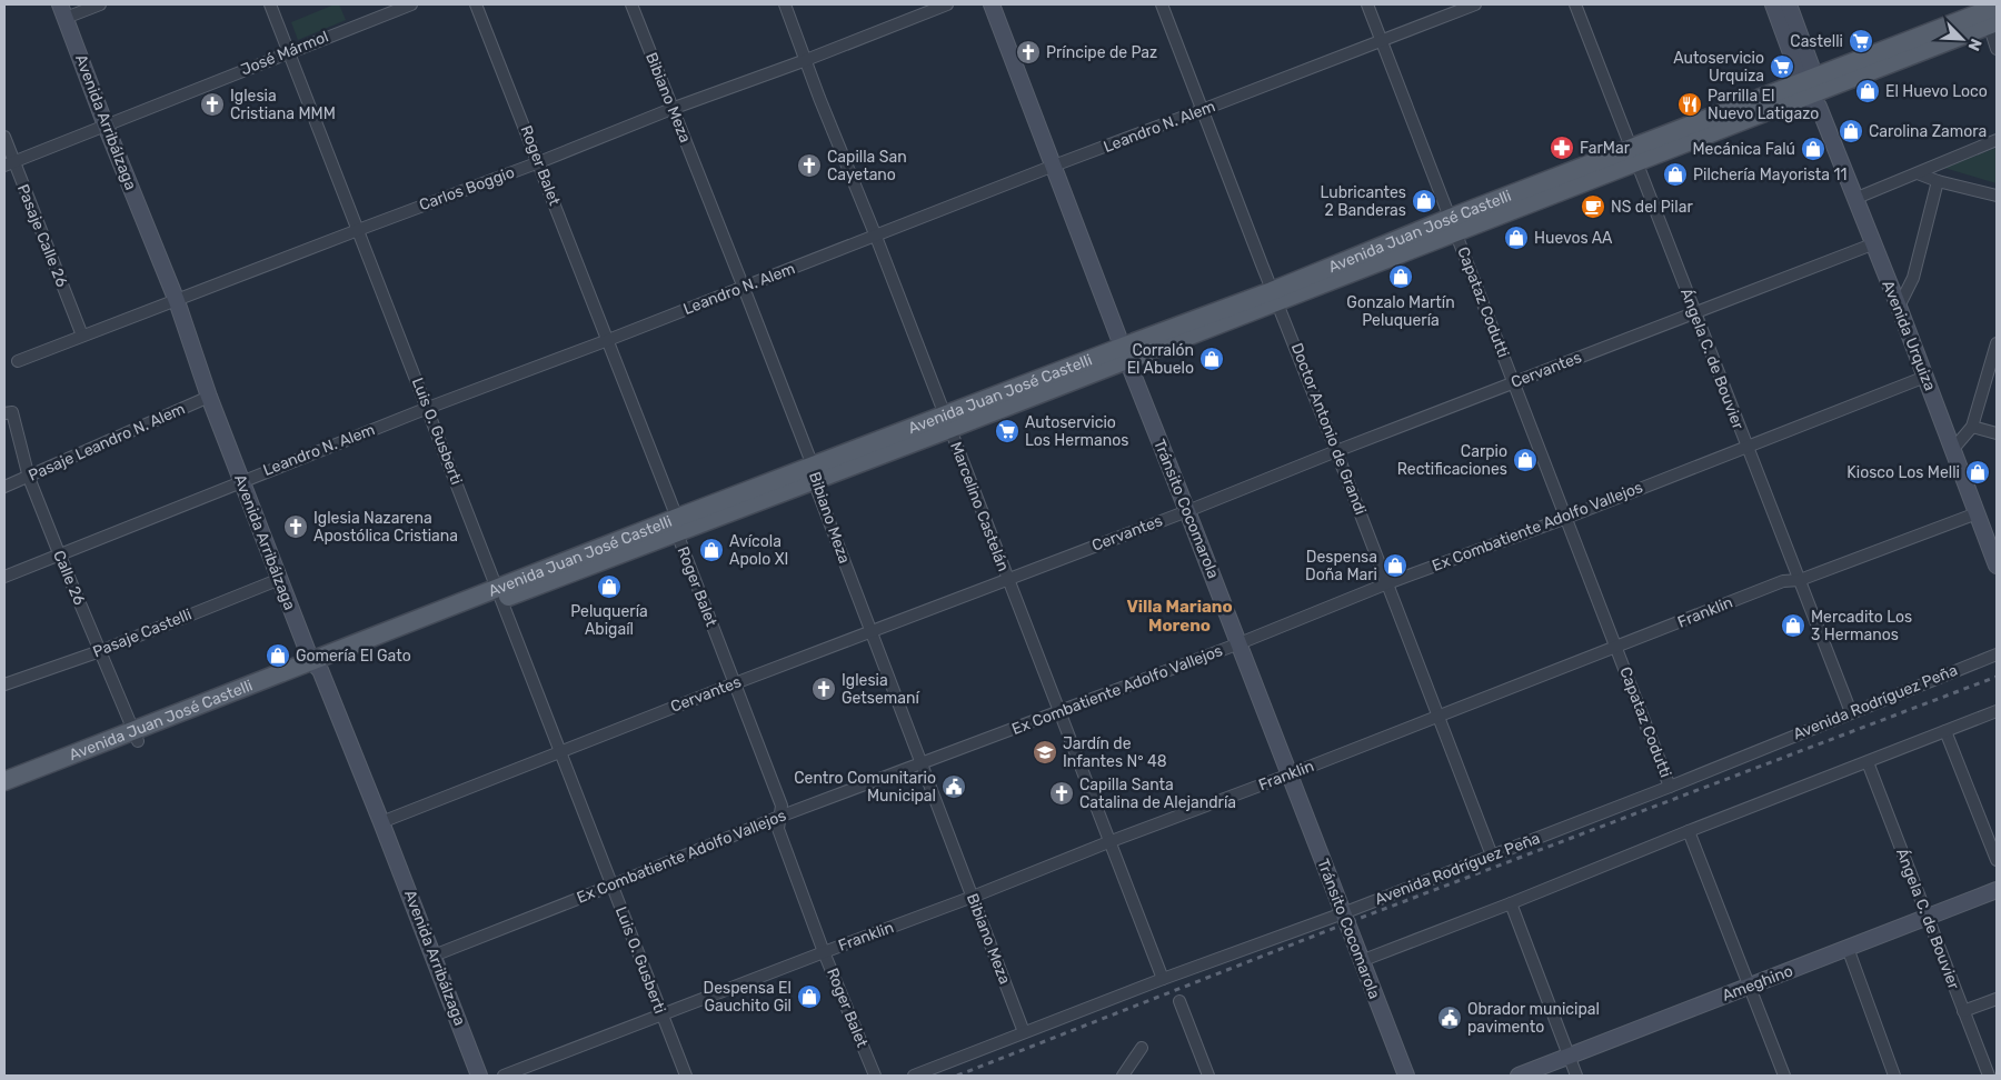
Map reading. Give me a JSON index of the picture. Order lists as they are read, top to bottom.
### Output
{
  "streets": {
    "main road": ["Avenida Juan José Castelli"],
    "street": [
      "José Mármol",
      "Bibiano Meza",
      "Avenida Arribálzaga",
      "Leandro N. Alem",
      "Roger Balet",
      "Carlos Boggio",
      "Pasaje Calle 26",
      "Capataz Codutti",
      "Avenida Urquiza",
      "Ángela C. de Bouvier",
      "Cervantes",
      "Doctor Antonio de Grandi",
      "Luis O. Gusberti",
      "Pasaje Leandro N. Alem",
      "Marcelino Castelán",
      "Tránsito Cocomarola",
      "Ex Combatiente Adolfo Vallejos",
      "Calle 26",
      "Franklin",
      "Pasaje Castelli",
      "Avenida Rodríguez Peña",
      "Ameghino"
    ]
  },
  "crossings": [
    ["José Mármol", "Avenida Arribálzaga"],
    ["José Mármol", "Pasaje Calle 26"],
    ["José Mármol", "Luis O. Gusberti"],
    ["Bibiano Meza", "Leandro N. Alem"],
    ["Bibiano Meza", "Carlos Boggio"],
    ["Bibiano Meza", "Avenida Juan José Castelli"],
    ["Bibiano Meza", "Cervantes"],
    ["Bibiano Meza", "Ex Combatiente Adolfo Vallejos"],
    ["Bibiano Meza", "Franklin"],
    ["Bibiano Meza", "Avenida Rodríguez Peña"],
    ["Avenida Arribálzaga", "Leandro N. Alem"],
    ["Avenida Arribálzaga", "Carlos Boggio"],
    ["Avenida Arribálzaga", "Avenida Juan José Castelli"],
    ["Avenida Arribálzaga", "Cervantes"],
    ["Avenida Arribálzaga", "Pasaje Leandro N. Alem"],
    ["Avenida Arribálzaga", "Ex Combatiente Adolfo Vallejos"],
    ["Avenida Arribálzaga", "Pasaje Castelli"],
    ["Leandro N. Alem", "Roger Balet"],
    ["Leandro N. Alem", "Capataz Codutti"],
    ["Leandro N. Alem", "Doctor Antonio de Grandi"],
    ["Leandro N. Alem", "Luis O. Gusberti"],
    ["Leandro N. Alem", "Marcelino Castelán"],
    ["Leandro N. Alem", "Tránsito Cocomarola"],
    ["Leandro N. Alem", "Calle 26"],
    ["Roger Balet", "Carlos Boggio"],
    ["Roger Balet", "Avenida Juan José Castelli"],
    ["Roger Balet", "Cervantes"],
    ["Roger Balet", "Ex Combatiente Adolfo Vallejos"],
    ["Roger Balet", "Franklin"],
    ["Carlos Boggio", "Pasaje Calle 26"],
    ["Carlos Boggio", "Luis O. Gusberti"],
    ["Carlos Boggio", "Marcelino Castelán"],
    ["Avenida Juan José Castelli", "Capataz Codutti"],
    ["Avenida Juan José Castelli", "Avenida Urquiza"],
    ["Avenida Juan José Castelli", "Ángela C. de Bouvier"],
    ["Avenida Juan José Castelli", "Doctor Antonio de Grandi"],
    ["Avenida Juan José Castelli", "Luis O. Gusberti"],
    ["Avenida Juan José Castelli", "Marcelino Castelán"],
    ["Avenida Juan José Castelli", "Tránsito Cocomarola"],
    ["Avenida Juan José Castelli", "Calle 26"],
    ["Capataz Codutti", "Cervantes"],
    ["Capataz Codutti", "Ex Combatiente Adolfo Vallejos"],
    ["Capataz Codutti", "Franklin"],
    ["Capataz Codutti", "Avenida Rodríguez Peña"],
    ["Avenida Urquiza", "Cervantes"],
    ["Avenida Urquiza", "Ex Combatiente Adolfo Vallejos"],
    ["Avenida Urquiza", "Franklin"],
    ["Ángela C. de Bouvier", "Cervantes"],
    ["Ángela C. de Bouvier", "Ex Combatiente Adolfo Vallejos"],
    ["Ángela C. de Bouvier", "Franklin"],
    ["Ángela C. de Bouvier", "Avenida Rodríguez Peña"],
    ["Ángela C. de Bouvier", "Ameghino"],
    ["Cervantes", "Doctor Antonio de Grandi"],
    ["Cervantes", "Luis O. Gusberti"],
    ["Cervantes", "Marcelino Castelán"],
    ["Cervantes", "Tránsito Cocomarola"],
    ["Doctor Antonio de Grandi", "Ex Combatiente Adolfo Vallejos"],
    ["Doctor Antonio de Grandi", "Franklin"],
    ["Doctor Antonio de Grandi", "Avenida Rodríguez Peña"],
    ["Luis O. Gusberti", "Ex Combatiente Adolfo Vallejos"],
    ["Luis O. Gusberti", "Franklin"],
    ["Pasaje Leandro N. Alem", "Calle 26"],
    ["Marcelino Castelán", "Ex Combatiente Adolfo Vallejos"],
    ["Marcelino Castelán", "Franklin"],
    ["Marcelino Castelán", "Avenida Rodríguez Peña"],
    ["Tránsito Cocomarola", "Ex Combatiente Adolfo Vallejos"],
    ["Tránsito Cocomarola", "Franklin"],
    ["Tránsito Cocomarola", "Avenida Rodríguez Peña"],
    ["Calle 26", "Pasaje Castelli"]
  ],
  "districts": ["Villa Mariano Moreno"],
  "places": {
    "supermarket": ["Castelli", "Autoservicio Urquiza", "Autoservicio Los Hermanos"],
    "church": [
      "Príncipe de Paz",
      "Iglesia Cristiana MMM",
      "Capilla San Cayetano",
      "Iglesia Nazarena Apostólica Cristiana",
      "Iglesia Getsemaní",
      "Capilla Santa Catalina de Alejandría"
    ],
    "shop": [
      "El Huevo Loco",
      "Carolina Zamora",
      "Mecánica Falú",
      "Pilchería Mayorista 11",
      "Lubricantes 2 Banderas",
      "Huevos AA",
      "Gonzalo Martín Peluquería",
      "Corralón El Abuelo",
      "Carpio Rectificaciones",
      "Kiosco Los Melli",
      "Avícola Apolo XI",
      "Despensa Doña Mari",
      "Peluquería Abigaíl",
      "Mercadito Los 3 Hermanos",
      "Gomería El Gato",
      "Despensa El Gauchito Gil"
    ],
    "restaurant": ["Parrilla El Nuevo Latigazo"],
    "pharmacy": ["FarMar"],
    "cafe": ["NS del Pilar"],
    "school or university": ["Jardín de Infantes N° 48"],
    "public building": ["Centro Comunitario Municipal", "Obrador municipal pavimento"]
  },
  "north": "bottom right"
}
